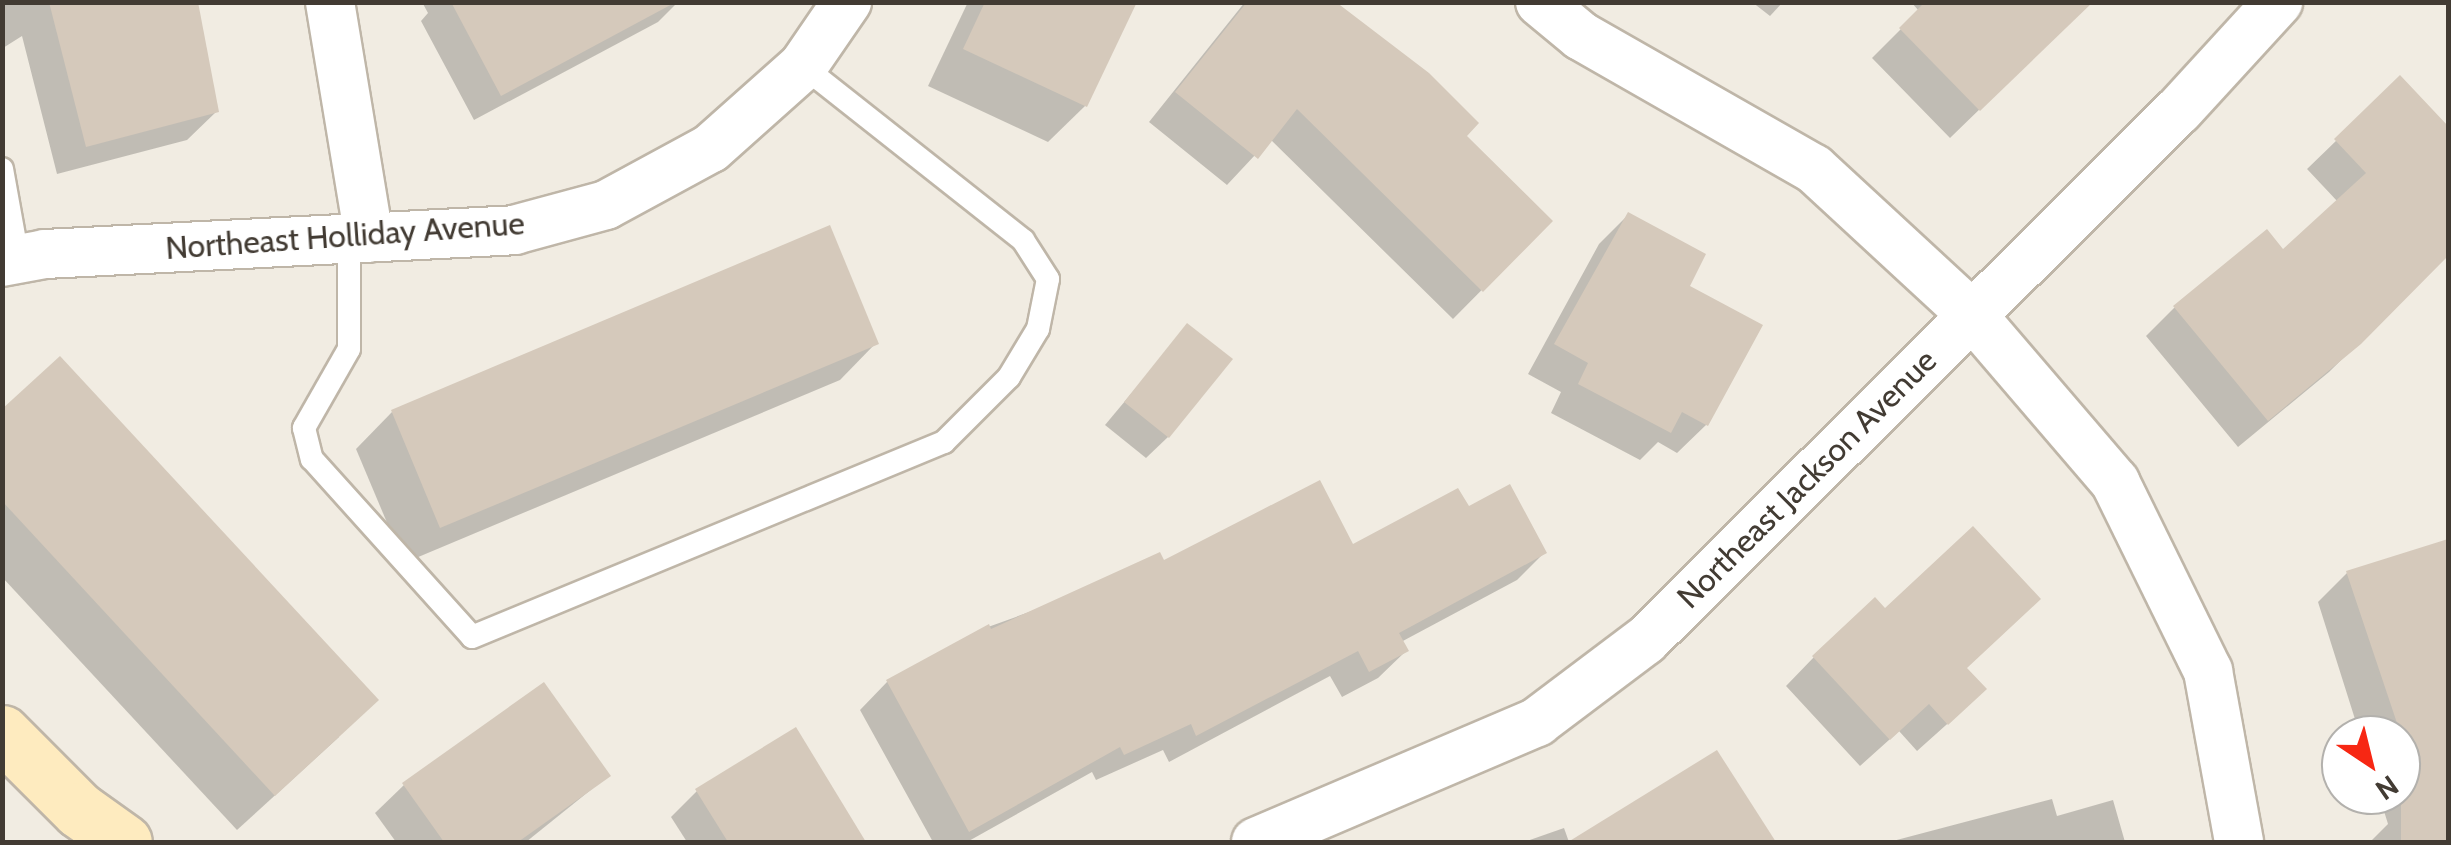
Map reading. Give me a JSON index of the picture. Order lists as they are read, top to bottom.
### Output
{
  "streets": {
    "street": ["Northeast Holliday Avenue", "Northeast Jackson Avenue"]
  },
  "north": "bottom right"
}
